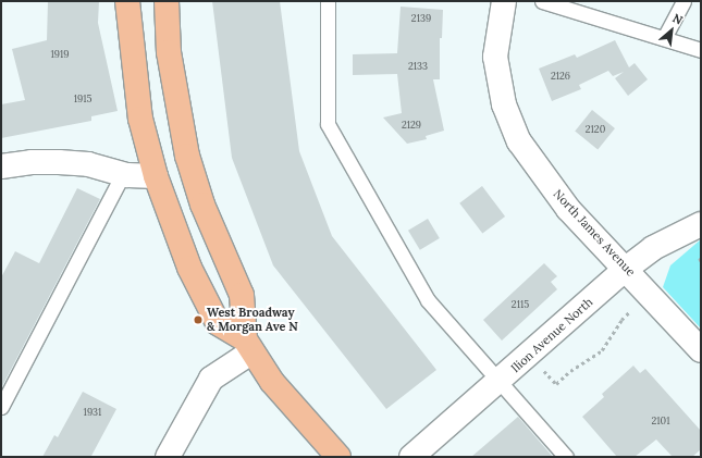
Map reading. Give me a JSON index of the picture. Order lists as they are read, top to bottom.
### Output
{
  "streets": {
    "street": ["North James Avenue", "Ilion Avenue North"]
  },
  "crossings": [
    ["North James Avenue", "Ilion Avenue North"]
  ],
  "places": ["West Broadway & Morgan Ave N"],
  "house_numbers": [
    "2139",
    "1919",
    "2133",
    "2126",
    "1915",
    "2129",
    "2120",
    "2115",
    "1931",
    "2101"
  ],
  "north": "top right"
}
